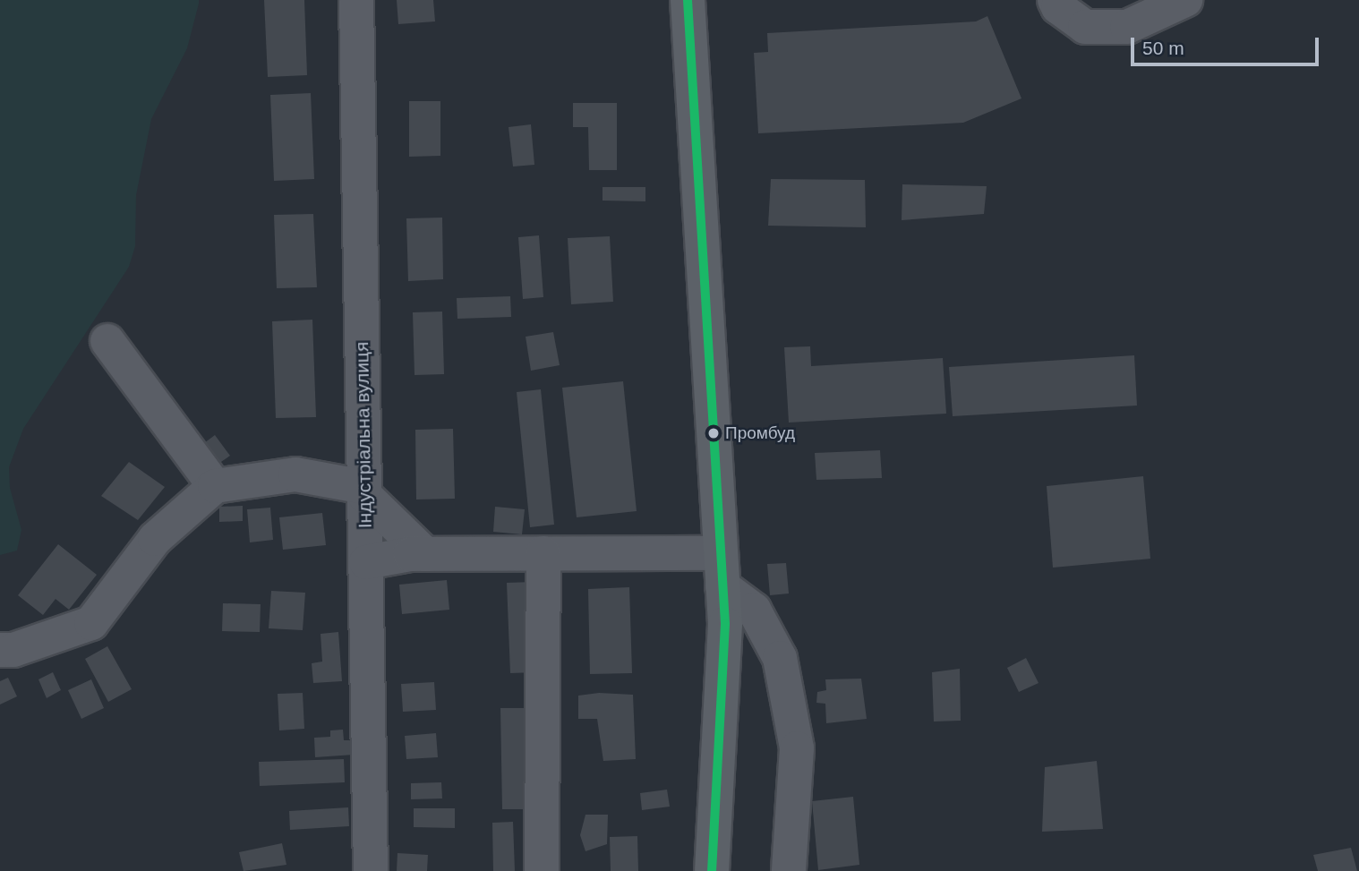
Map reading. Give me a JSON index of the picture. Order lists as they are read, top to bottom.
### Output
{
  "streets": {
    "street": ["Індустріальна вулиця"]
  },
  "places": ["Промбуд"],
  "scale_bar": "50 m"
}
